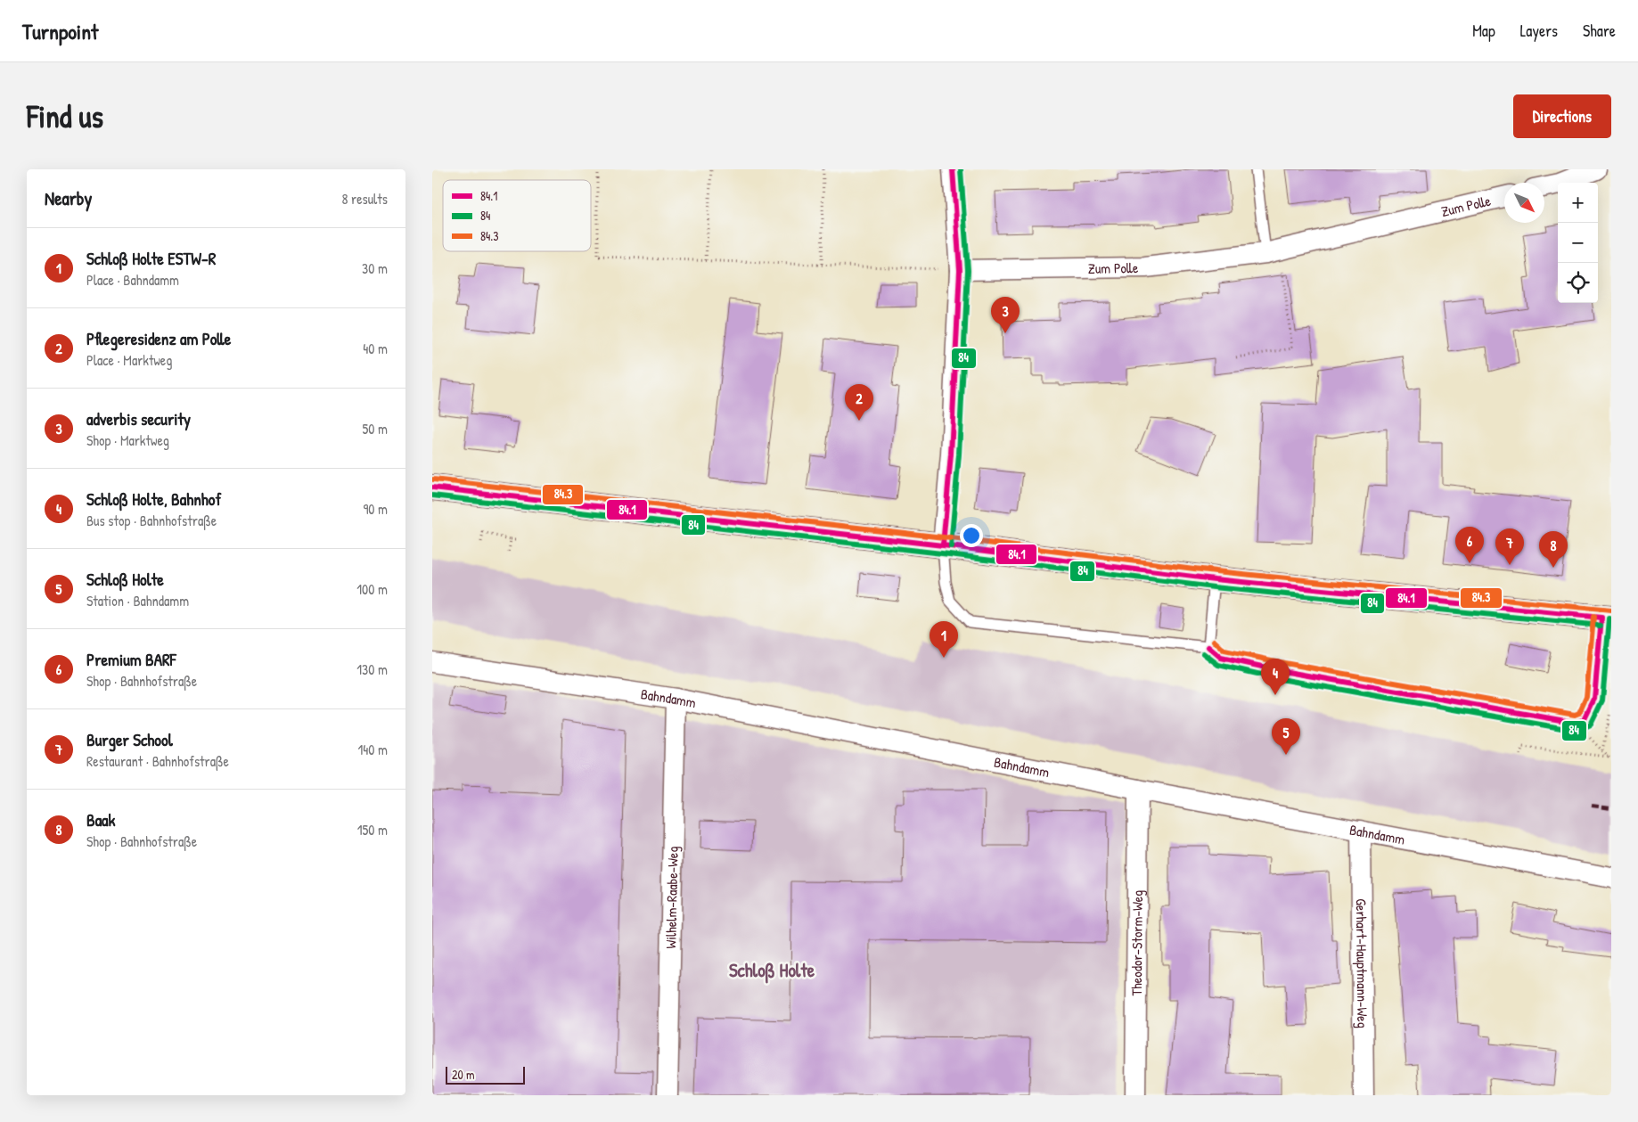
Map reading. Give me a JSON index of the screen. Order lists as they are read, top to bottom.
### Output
{
  "streets": {
    "street": [
      "Zum Polle",
      "Bahndamm",
      "Wilhelm-Raabe-Weg",
      "Theodor-Storm-Weg",
      "Gerhart-Hauptmann-Weg"
    ]
  },
  "crossings": [
    ["Bahndamm", "Wilhelm-Raabe-Weg"],
    ["Bahndamm", "Theodor-Storm-Weg"],
    ["Bahndamm", "Gerhart-Hauptmann-Weg"]
  ],
  "districts": ["Schloß Holte"],
  "lines": ["transit line 84.1", "transit line 84", "transit line 84.3"],
  "legend": ["84.1", "84", "84.3"],
  "scale_bar": "20 m",
  "north": "bottom right",
  "page": {
    "header": "Turnpoint",
    "nav": ["Map", "Layers", "Share"],
    "buttons": "Directions",
    "title": "Find us",
    "heading": ["Nearby", "8 results"],
    "map_buttons": ["+", "−"],
    "list": [
      {
        "mark": "1",
        "name": "Schloß Holte ESTW-R",
        "note": "Place · Bahndamm",
        "value": "30 m"
      },
      {
        "mark": "2",
        "name": "Pflegeresidenz am Polle",
        "note": "Place · Marktweg",
        "value": "40 m"
      },
      {
        "mark": "3",
        "name": "adverbis security",
        "note": "Shop · Marktweg",
        "value": "50 m"
      },
      {
        "mark": "4",
        "name": "Schloß Holte, Bahnhof",
        "note": "Bus stop · Bahnhofstraße",
        "value": "90 m"
      },
      {
        "mark": "5",
        "name": "Schloß Holte",
        "note": "Station · Bahndamm",
        "value": "100 m"
      },
      {
        "mark": "6",
        "name": "Premium BARF",
        "note": "Shop · Bahnhofstraße",
        "value": "130 m"
      },
      {
        "mark": "7",
        "name": "Burger School",
        "note": "Restaurant · Bahnhofstraße",
        "value": "140 m"
      },
      {
        "mark": "8",
        "name": "Baak",
        "note": "Shop · Bahnhofstraße",
        "value": "150 m"
      }
    ],
    "pins": [
      "3",
      "2",
      "6",
      "7",
      "8",
      "1",
      "4",
      "5"
    ],
    "scale": "20 m"
  }
}
